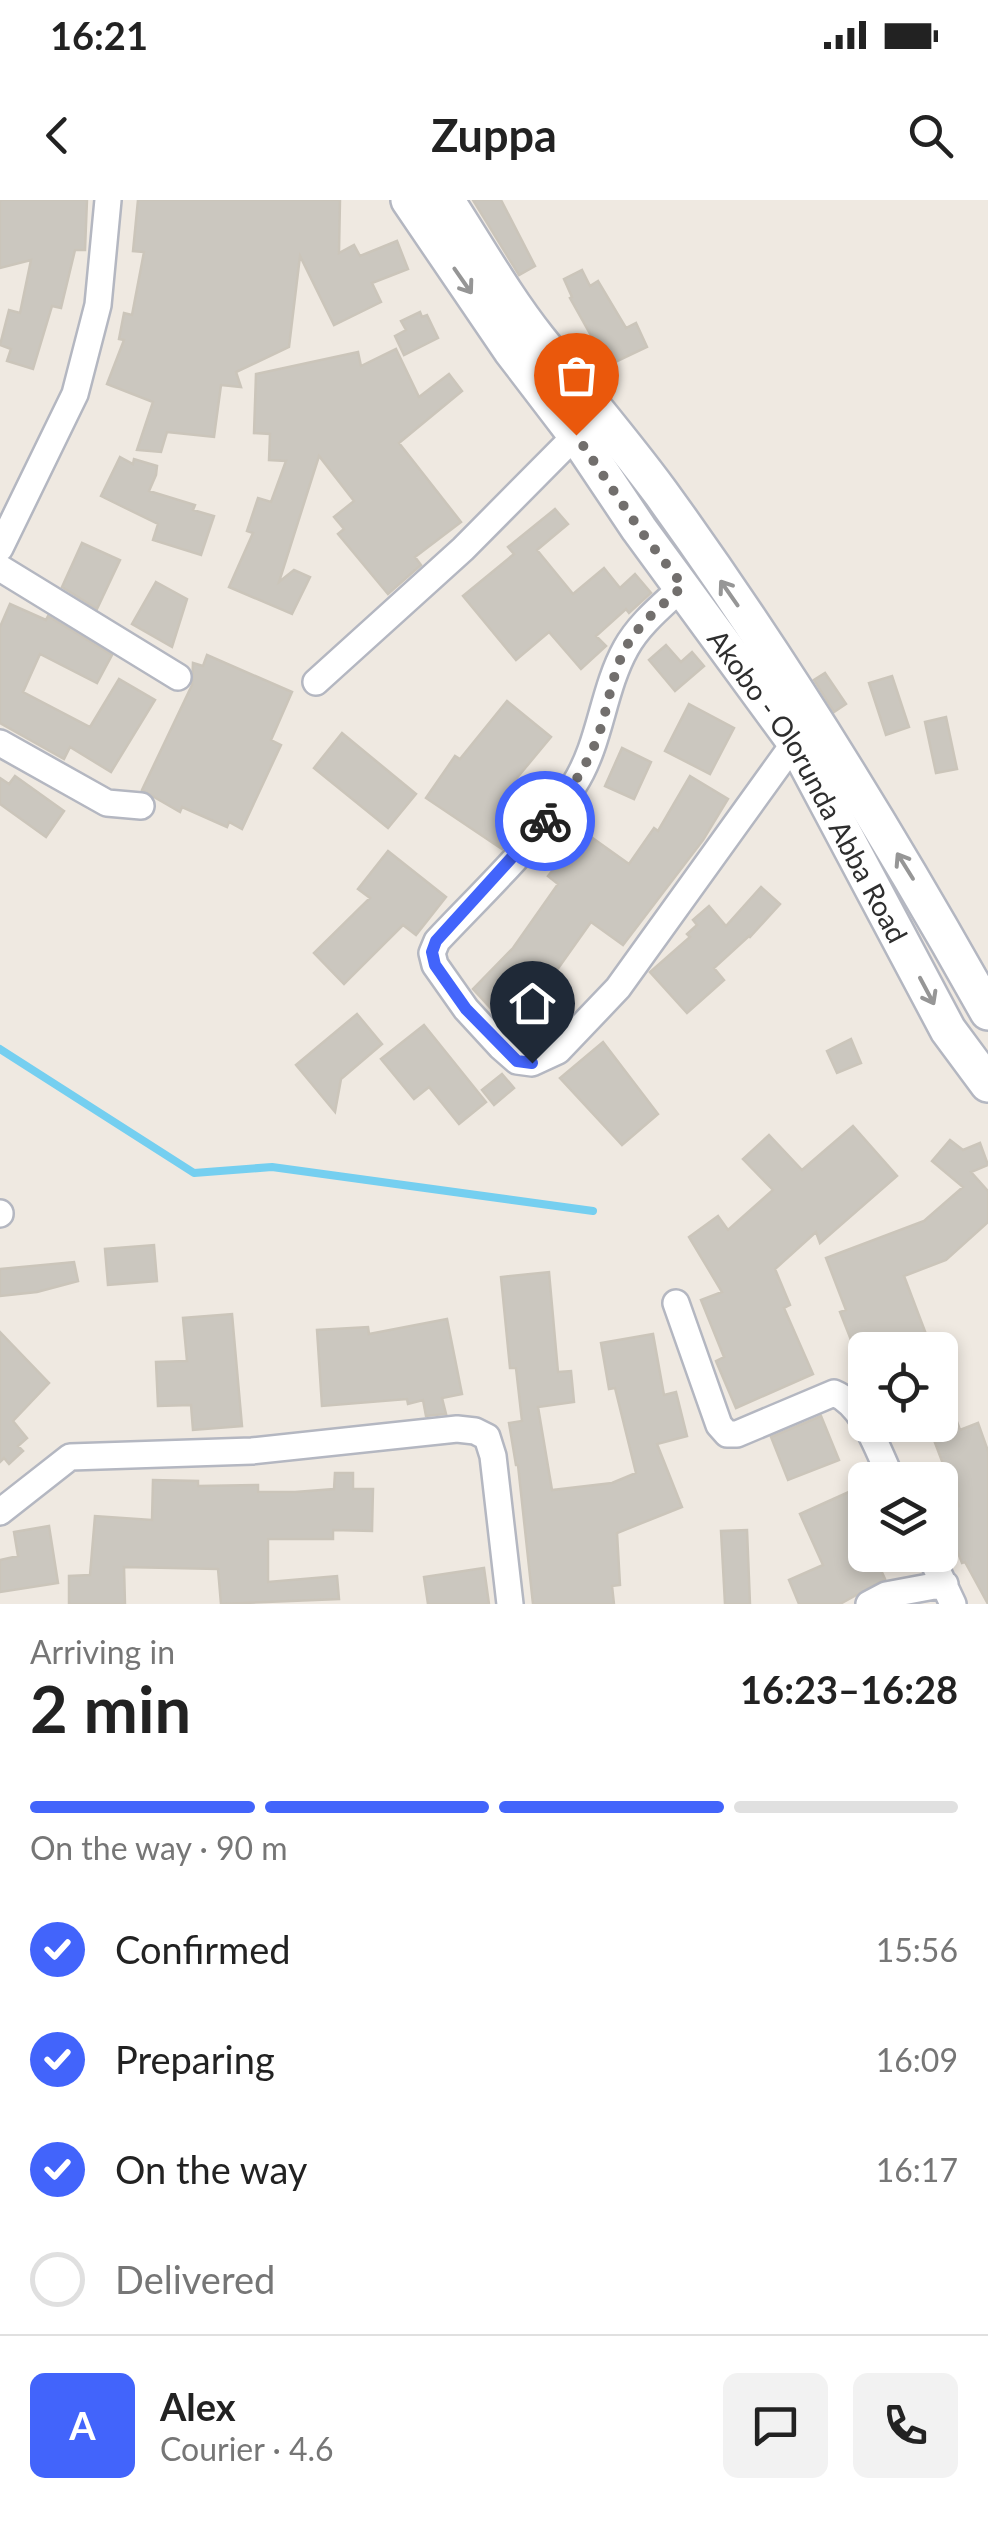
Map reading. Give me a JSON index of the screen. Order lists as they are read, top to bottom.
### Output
{
  "streets": {
    "main road": ["Akobo - Olorunda Abba Road"]
  },
  "page": {
    "status": "16:21",
    "header": "Zuppa",
    "heading": ["2 min", "Arriving in", "16:23–16:28"],
    "panel": ["Alex", "Courier · 4.6"],
    "bar": "On the way · 90 m",
    "list": [
      ["Confirmed", "15:56"],
      ["Preparing", "16:09"],
      ["On the way", "16:17"],
      "Delivered"
    ],
    "round": "A"
  }
}
